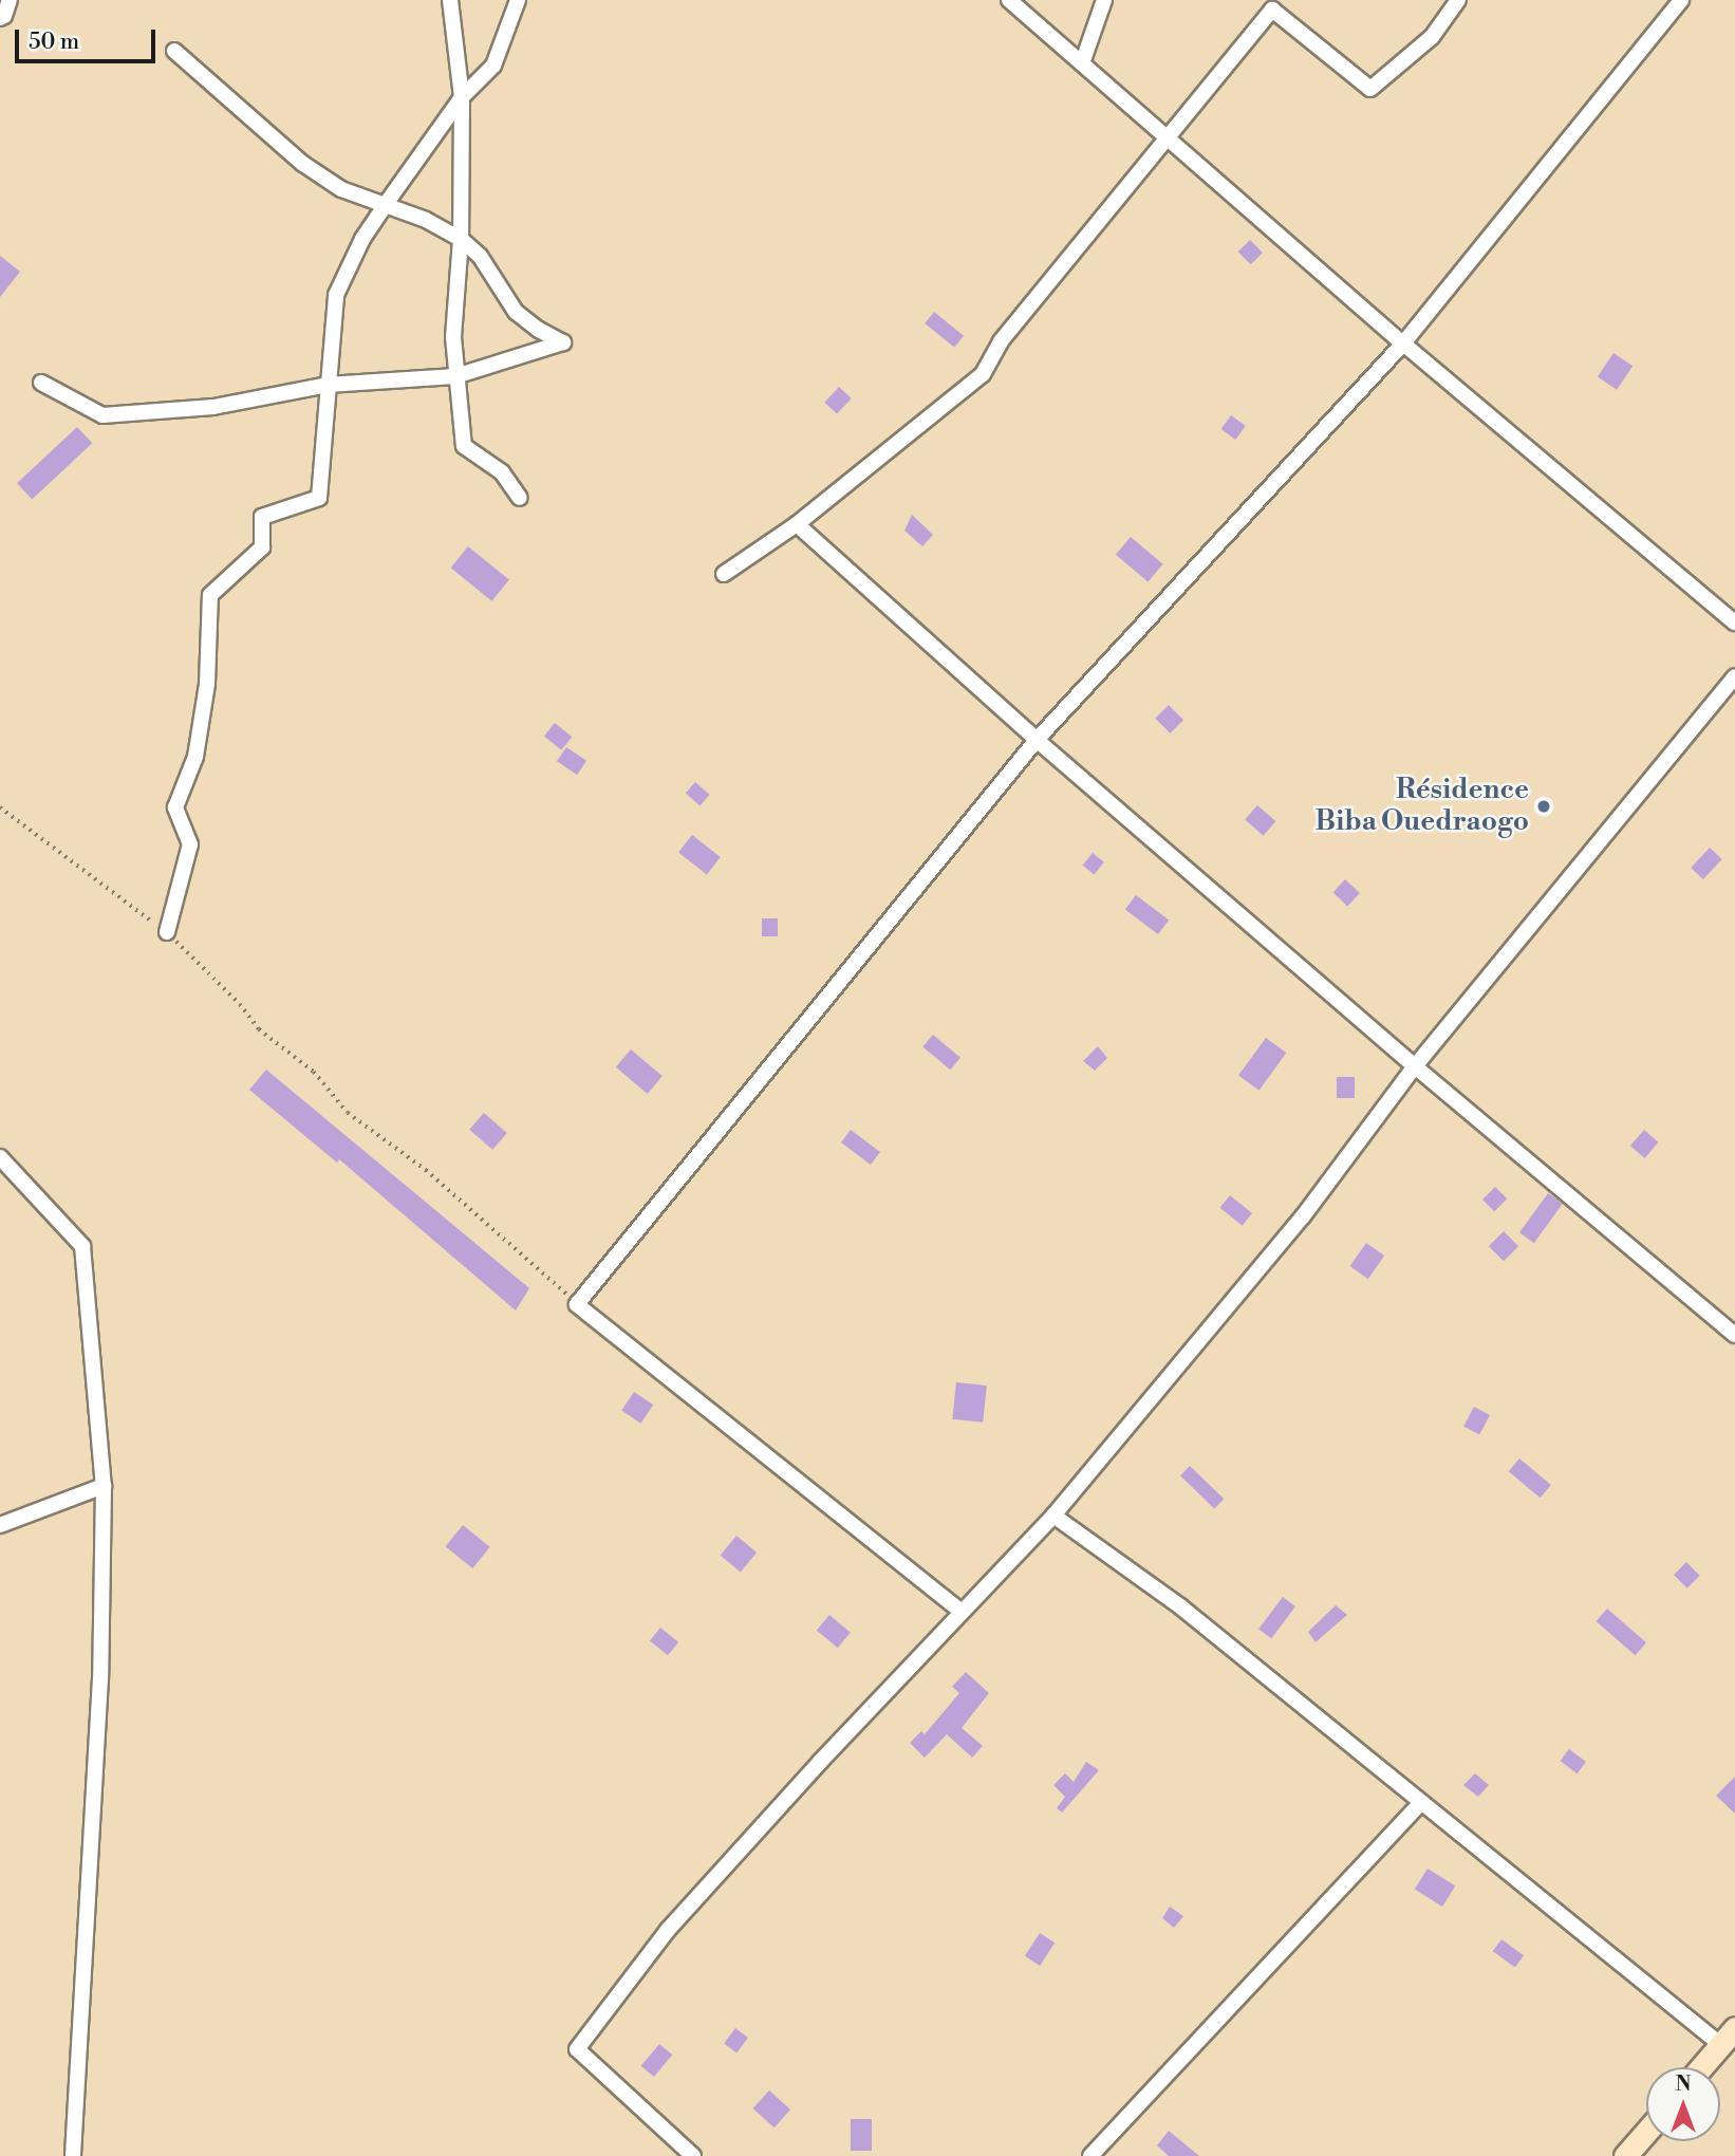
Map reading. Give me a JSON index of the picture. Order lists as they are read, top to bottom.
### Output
{
  "places": ["Résidence Biba Ouedraogo"],
  "scale_bar": "50 m",
  "north": "top"
}
